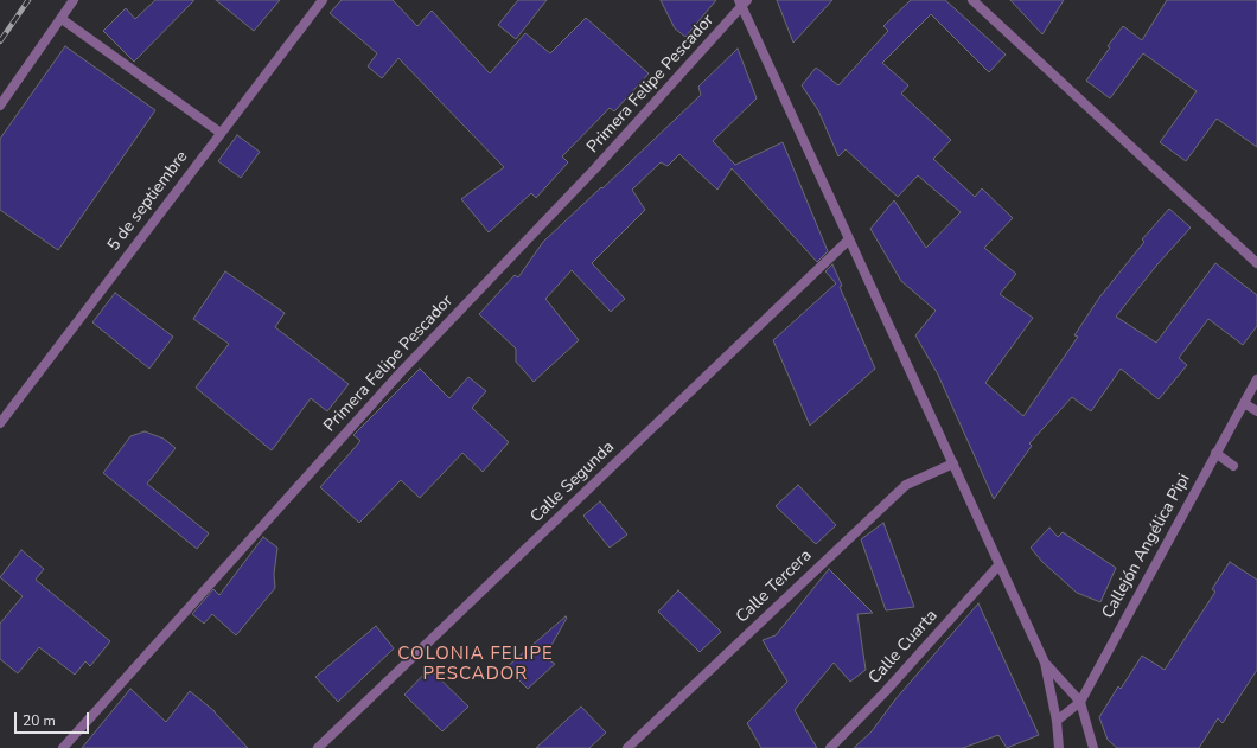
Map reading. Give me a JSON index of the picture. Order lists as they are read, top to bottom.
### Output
{
  "streets": {
    "street": [
      "Primera Felipe Pescador",
      "5 de septiembre",
      "Calle Segunda",
      "Callejón Angélica Pipi",
      "Calle Tercera",
      "Calle Cuarta"
    ]
  },
  "districts": ["COLONIA FELIPE PESCADOR"],
  "scale_bar": "20 m"
}
